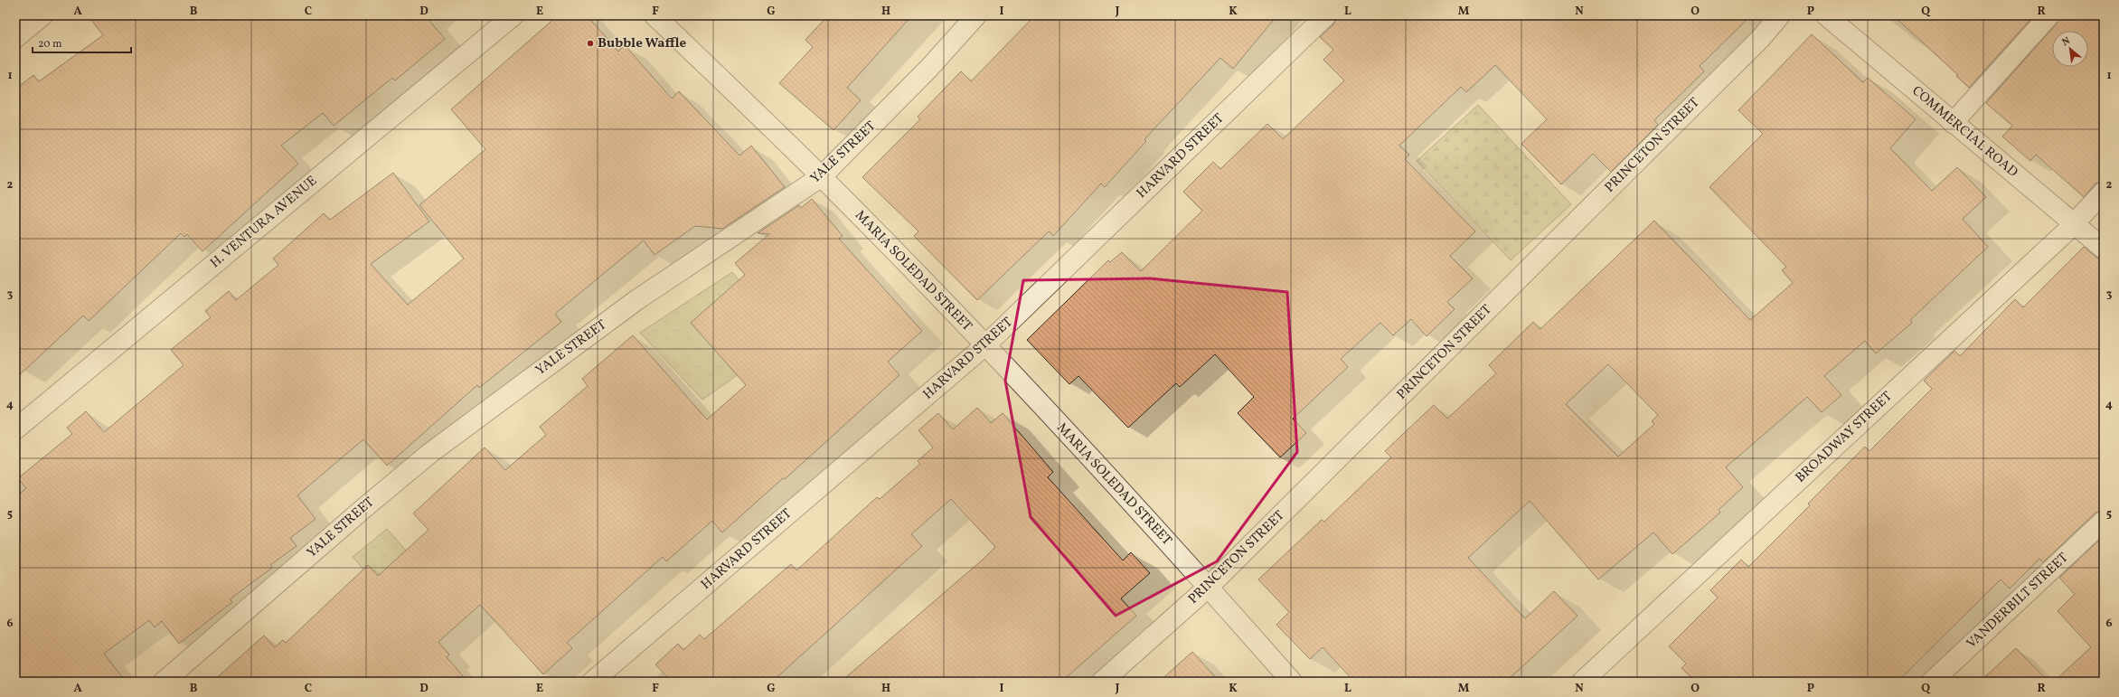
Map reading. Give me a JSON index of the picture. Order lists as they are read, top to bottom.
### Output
{
  "streets": {
    "street": [
      "COMMERCIAL ROAD",
      "PRINCETON STREET",
      "YALE STREET",
      "HARVARD STREET",
      "H. VENTURA AVENUE",
      "MARIA SOLEDAD STREET",
      "BROADWAY STREET",
      "VANDERBILT STREET"
    ]
  },
  "crossings": [
    ["COMMERCIAL ROAD", "BROADWAY STREET"],
    ["PRINCETON STREET", "MARIA SOLEDAD STREET"],
    ["YALE STREET", "MARIA SOLEDAD STREET"],
    ["HARVARD STREET", "MARIA SOLEDAD STREET"]
  ],
  "places": ["Bubble Waffle"],
  "scale_bar": "20 m",
  "north": "top left",
  "grid": {
    "columns": [
      "A",
      "B",
      "C",
      "D",
      "E",
      "F",
      "G",
      "H",
      "I",
      "J",
      "K",
      "L",
      "M",
      "N",
      "O",
      "P",
      "Q",
      "R"
    ],
    "rows": [
      "1",
      "2",
      "3",
      "4",
      "5",
      "6"
    ]
  }
}
